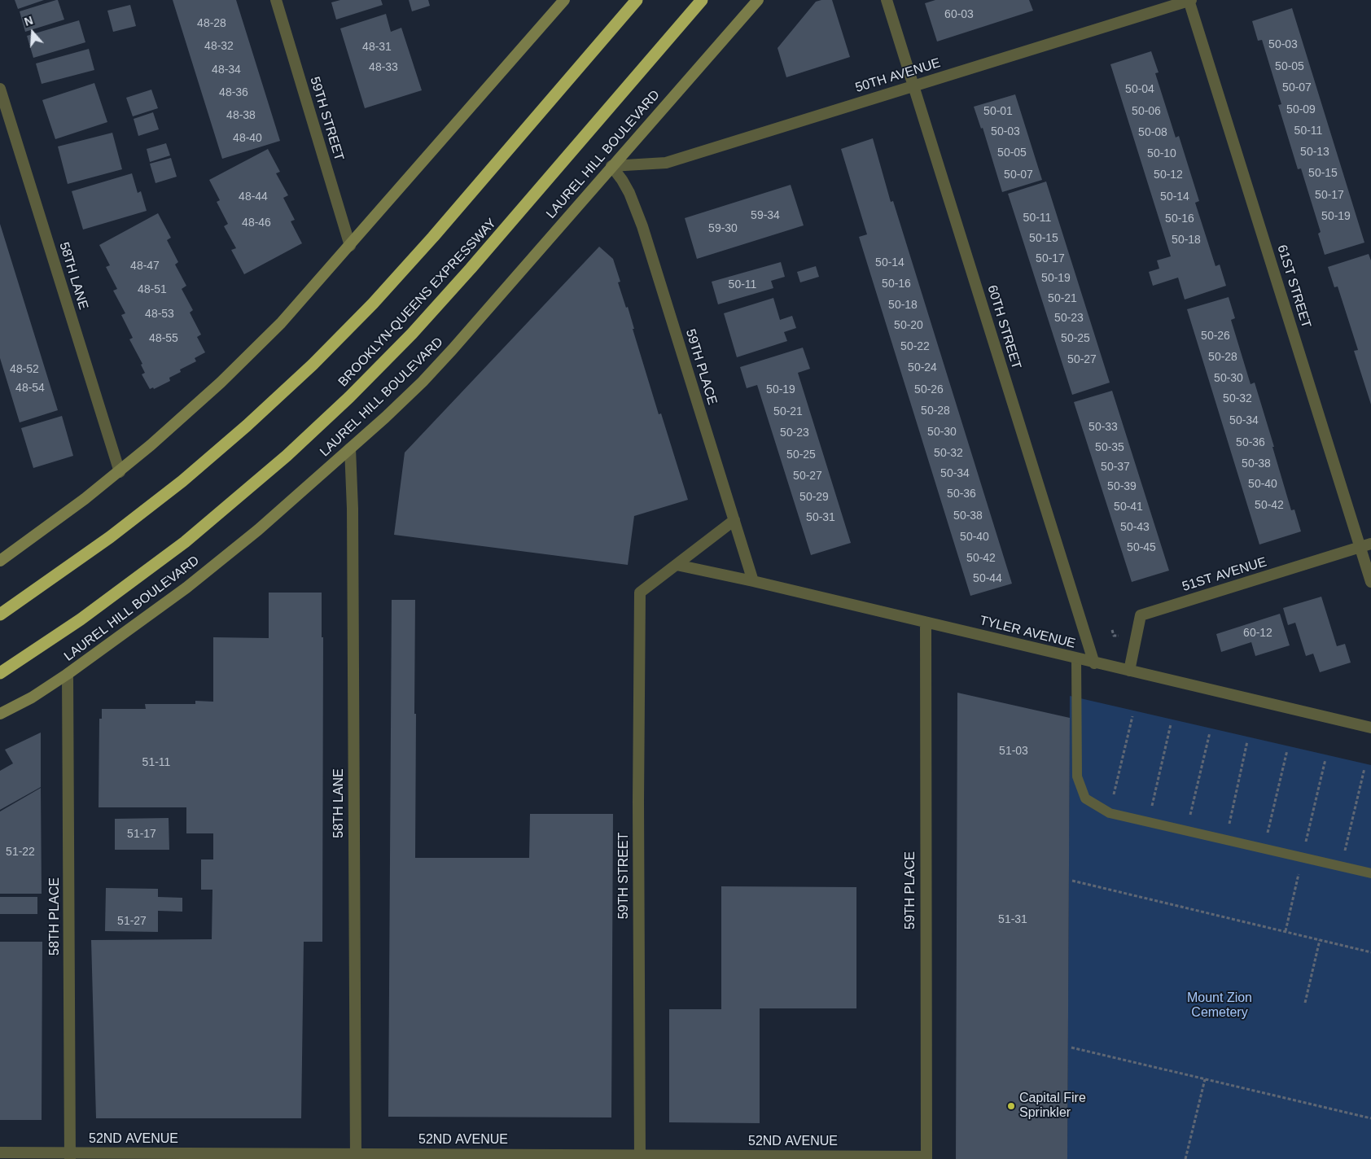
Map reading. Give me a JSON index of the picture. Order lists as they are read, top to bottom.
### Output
{
  "streets": {
    "highway": ["BROOKLYN-QUEENS EXPRESSWAY"],
    "main road": ["LAUREL HILL BOULEVARD"],
    "street": [
      "50TH AVENUE",
      "59TH STREET",
      "58TH LANE",
      "61ST STREET",
      "60TH STREET",
      "59TH PLACE",
      "51ST AVENUE",
      "TYLER AVENUE",
      "58TH PLACE",
      "52ND AVENUE"
    ]
  },
  "crossings": [
    ["50TH AVENUE", "LAUREL HILL BOULEVARD"],
    ["50TH AVENUE", "61ST STREET"],
    ["50TH AVENUE", "60TH STREET"],
    ["50TH AVENUE", "59TH PLACE"],
    ["59TH STREET", "TYLER AVENUE"],
    ["59TH STREET", "52ND AVENUE"],
    ["LAUREL HILL BOULEVARD", "58TH LANE"],
    ["LAUREL HILL BOULEVARD", "59TH PLACE"],
    ["LAUREL HILL BOULEVARD", "58TH PLACE"],
    ["58TH LANE", "52ND AVENUE"],
    ["61ST STREET", "51ST AVENUE"],
    ["60TH STREET", "TYLER AVENUE"],
    ["59TH PLACE", "TYLER AVENUE"],
    ["59TH PLACE", "52ND AVENUE"],
    ["51ST AVENUE", "TYLER AVENUE"],
    ["58TH PLACE", "52ND AVENUE"]
  ],
  "parks": ["Mount Zion Cemetery"],
  "places": ["Capital Fire Sprinkler"],
  "house_numbers": [
    "60-03",
    "48-28",
    "50-03",
    "48-32",
    "48-31",
    "50-05",
    "48-33",
    "48-34",
    "50-07",
    "50-04",
    "48-36",
    "50-09",
    "50-01",
    "50-06",
    "48-38",
    "50-11",
    "50-03",
    "50-08",
    "48-40",
    "50-13",
    "50-05",
    "50-10",
    "50-15",
    "50-07",
    "50-12",
    "50-17",
    "48-44",
    "50-14",
    "59-34",
    "50-19",
    "50-11",
    "50-16",
    "48-46",
    "59-30",
    "50-15",
    "50-18",
    "50-17",
    "50-14",
    "48-47",
    "50-19",
    "50-16",
    "50-11",
    "48-51",
    "50-21",
    "50-18",
    "48-53",
    "50-23",
    "50-20",
    "50-26",
    "48-55",
    "50-25",
    "50-22",
    "50-28",
    "50-27",
    "50-24",
    "48-52",
    "50-30",
    "48-54",
    "50-19",
    "50-26",
    "50-32",
    "50-28",
    "50-21",
    "50-34",
    "50-33",
    "50-30",
    "50-23",
    "50-36",
    "50-35",
    "50-32",
    "50-25",
    "50-38",
    "50-37",
    "50-34",
    "50-27",
    "50-40",
    "50-39",
    "50-36",
    "50-29",
    "50-42",
    "50-41",
    "50-38",
    "50-31",
    "50-43",
    "50-40",
    "50-45",
    "50-42",
    "50-44",
    "60-12",
    "51-03",
    "51-11",
    "51-17",
    "51-22",
    "51-31",
    "51-27"
  ],
  "north": "top"
}
